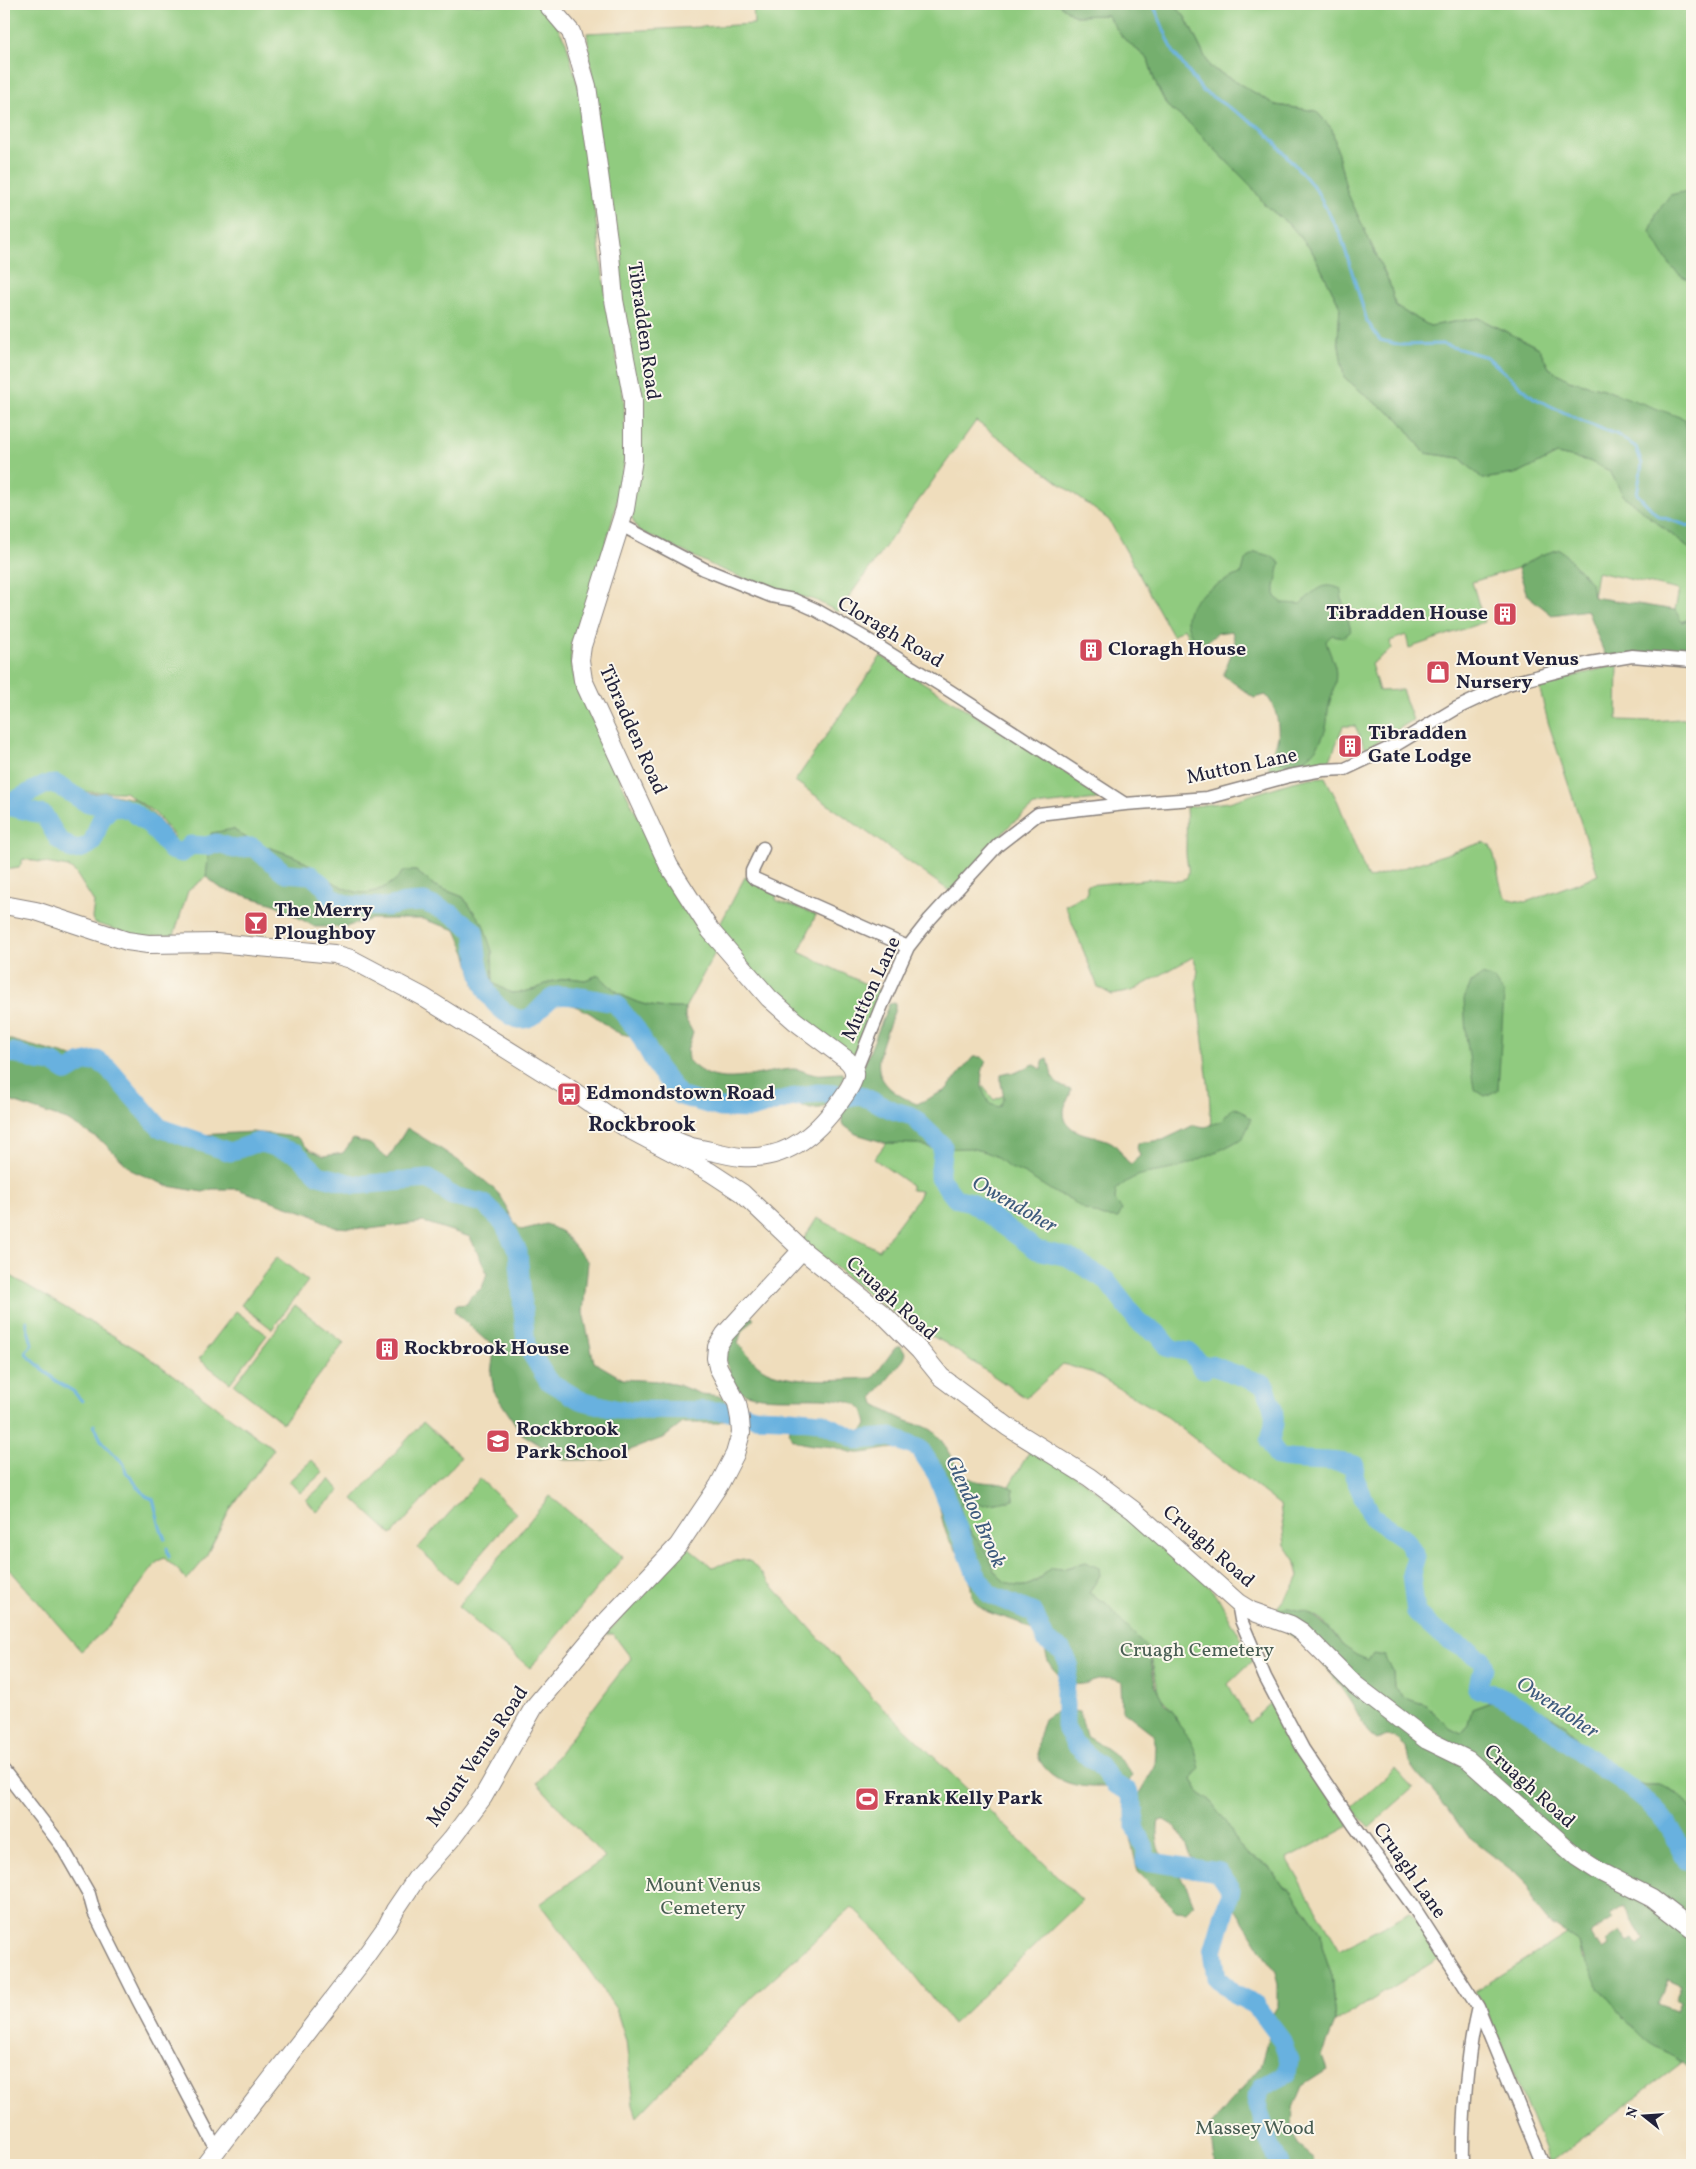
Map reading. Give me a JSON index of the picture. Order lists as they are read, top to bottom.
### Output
{
  "streets": {
    "street": [
      "Tibradden Road",
      "Cloragh Road",
      "Mutton Lane",
      "Cruagh Road",
      "Mount Venus Road",
      "Cruagh Lane"
    ]
  },
  "crossings": [
    ["Tibradden Road", "Cloragh Road"],
    ["Tibradden Road", "Mutton Lane"],
    ["Cloragh Road", "Mutton Lane"],
    ["Cruagh Road", "Mount Venus Road"],
    ["Cruagh Road", "Cruagh Lane"]
  ],
  "districts": ["Rockbrook"],
  "water": ["Owendoher", "Glendoo Brook"],
  "parks": ["Cruagh Cemetery", "Mount Venus Cemetery", "Massey Wood"],
  "places": {
    "building": [
      "Tibradden House",
      "Cloragh House",
      "Tibradden Gate Lodge",
      "Rockbrook House"
    ],
    "shop": ["Mount Venus Nursery"],
    "bar": ["The Merry Ploughboy"],
    "bus stop": ["Edmondstown Road"],
    "school or university": ["Rockbrook Park School"],
    "sports": ["Frank Kelly Park"]
  },
  "north": "left"
}
